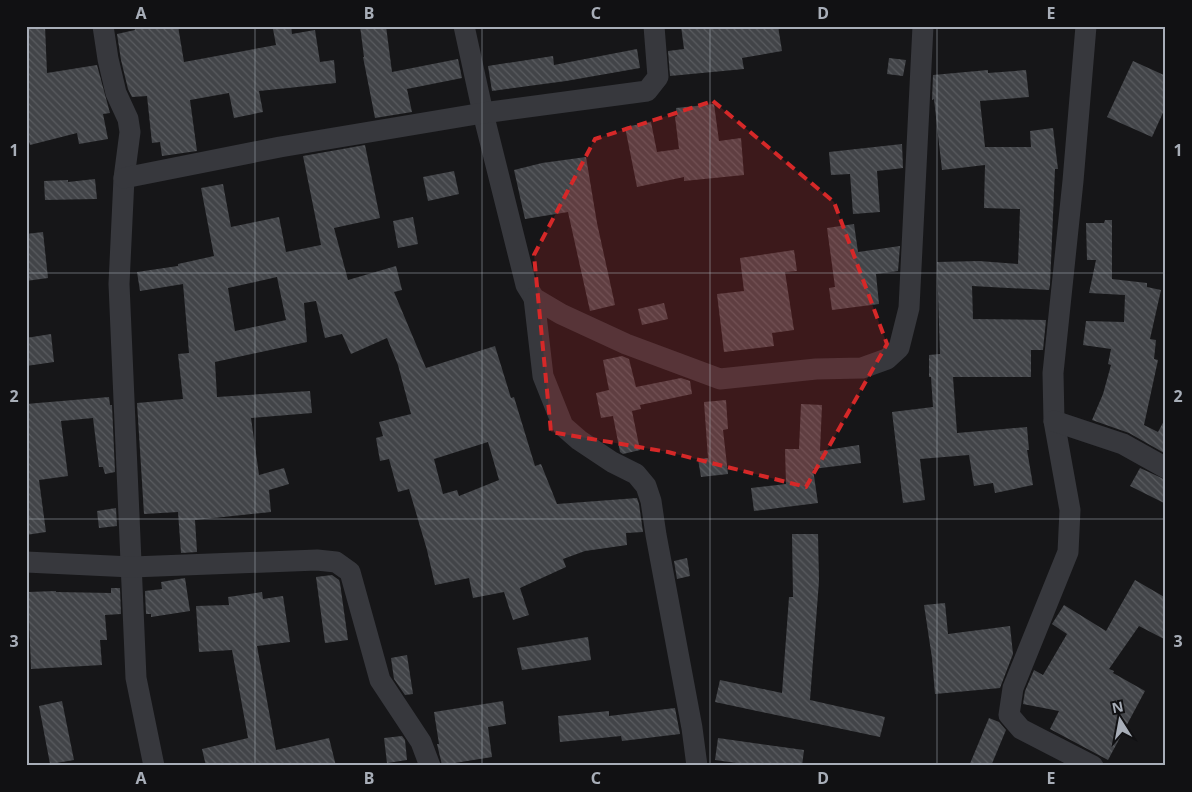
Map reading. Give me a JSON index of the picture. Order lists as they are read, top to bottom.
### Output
{
  "north": "top",
  "grid": {
    "columns": [
      "A",
      "B",
      "C",
      "D",
      "E"
    ],
    "rows": ["1", "2", "3"]
  }
}
